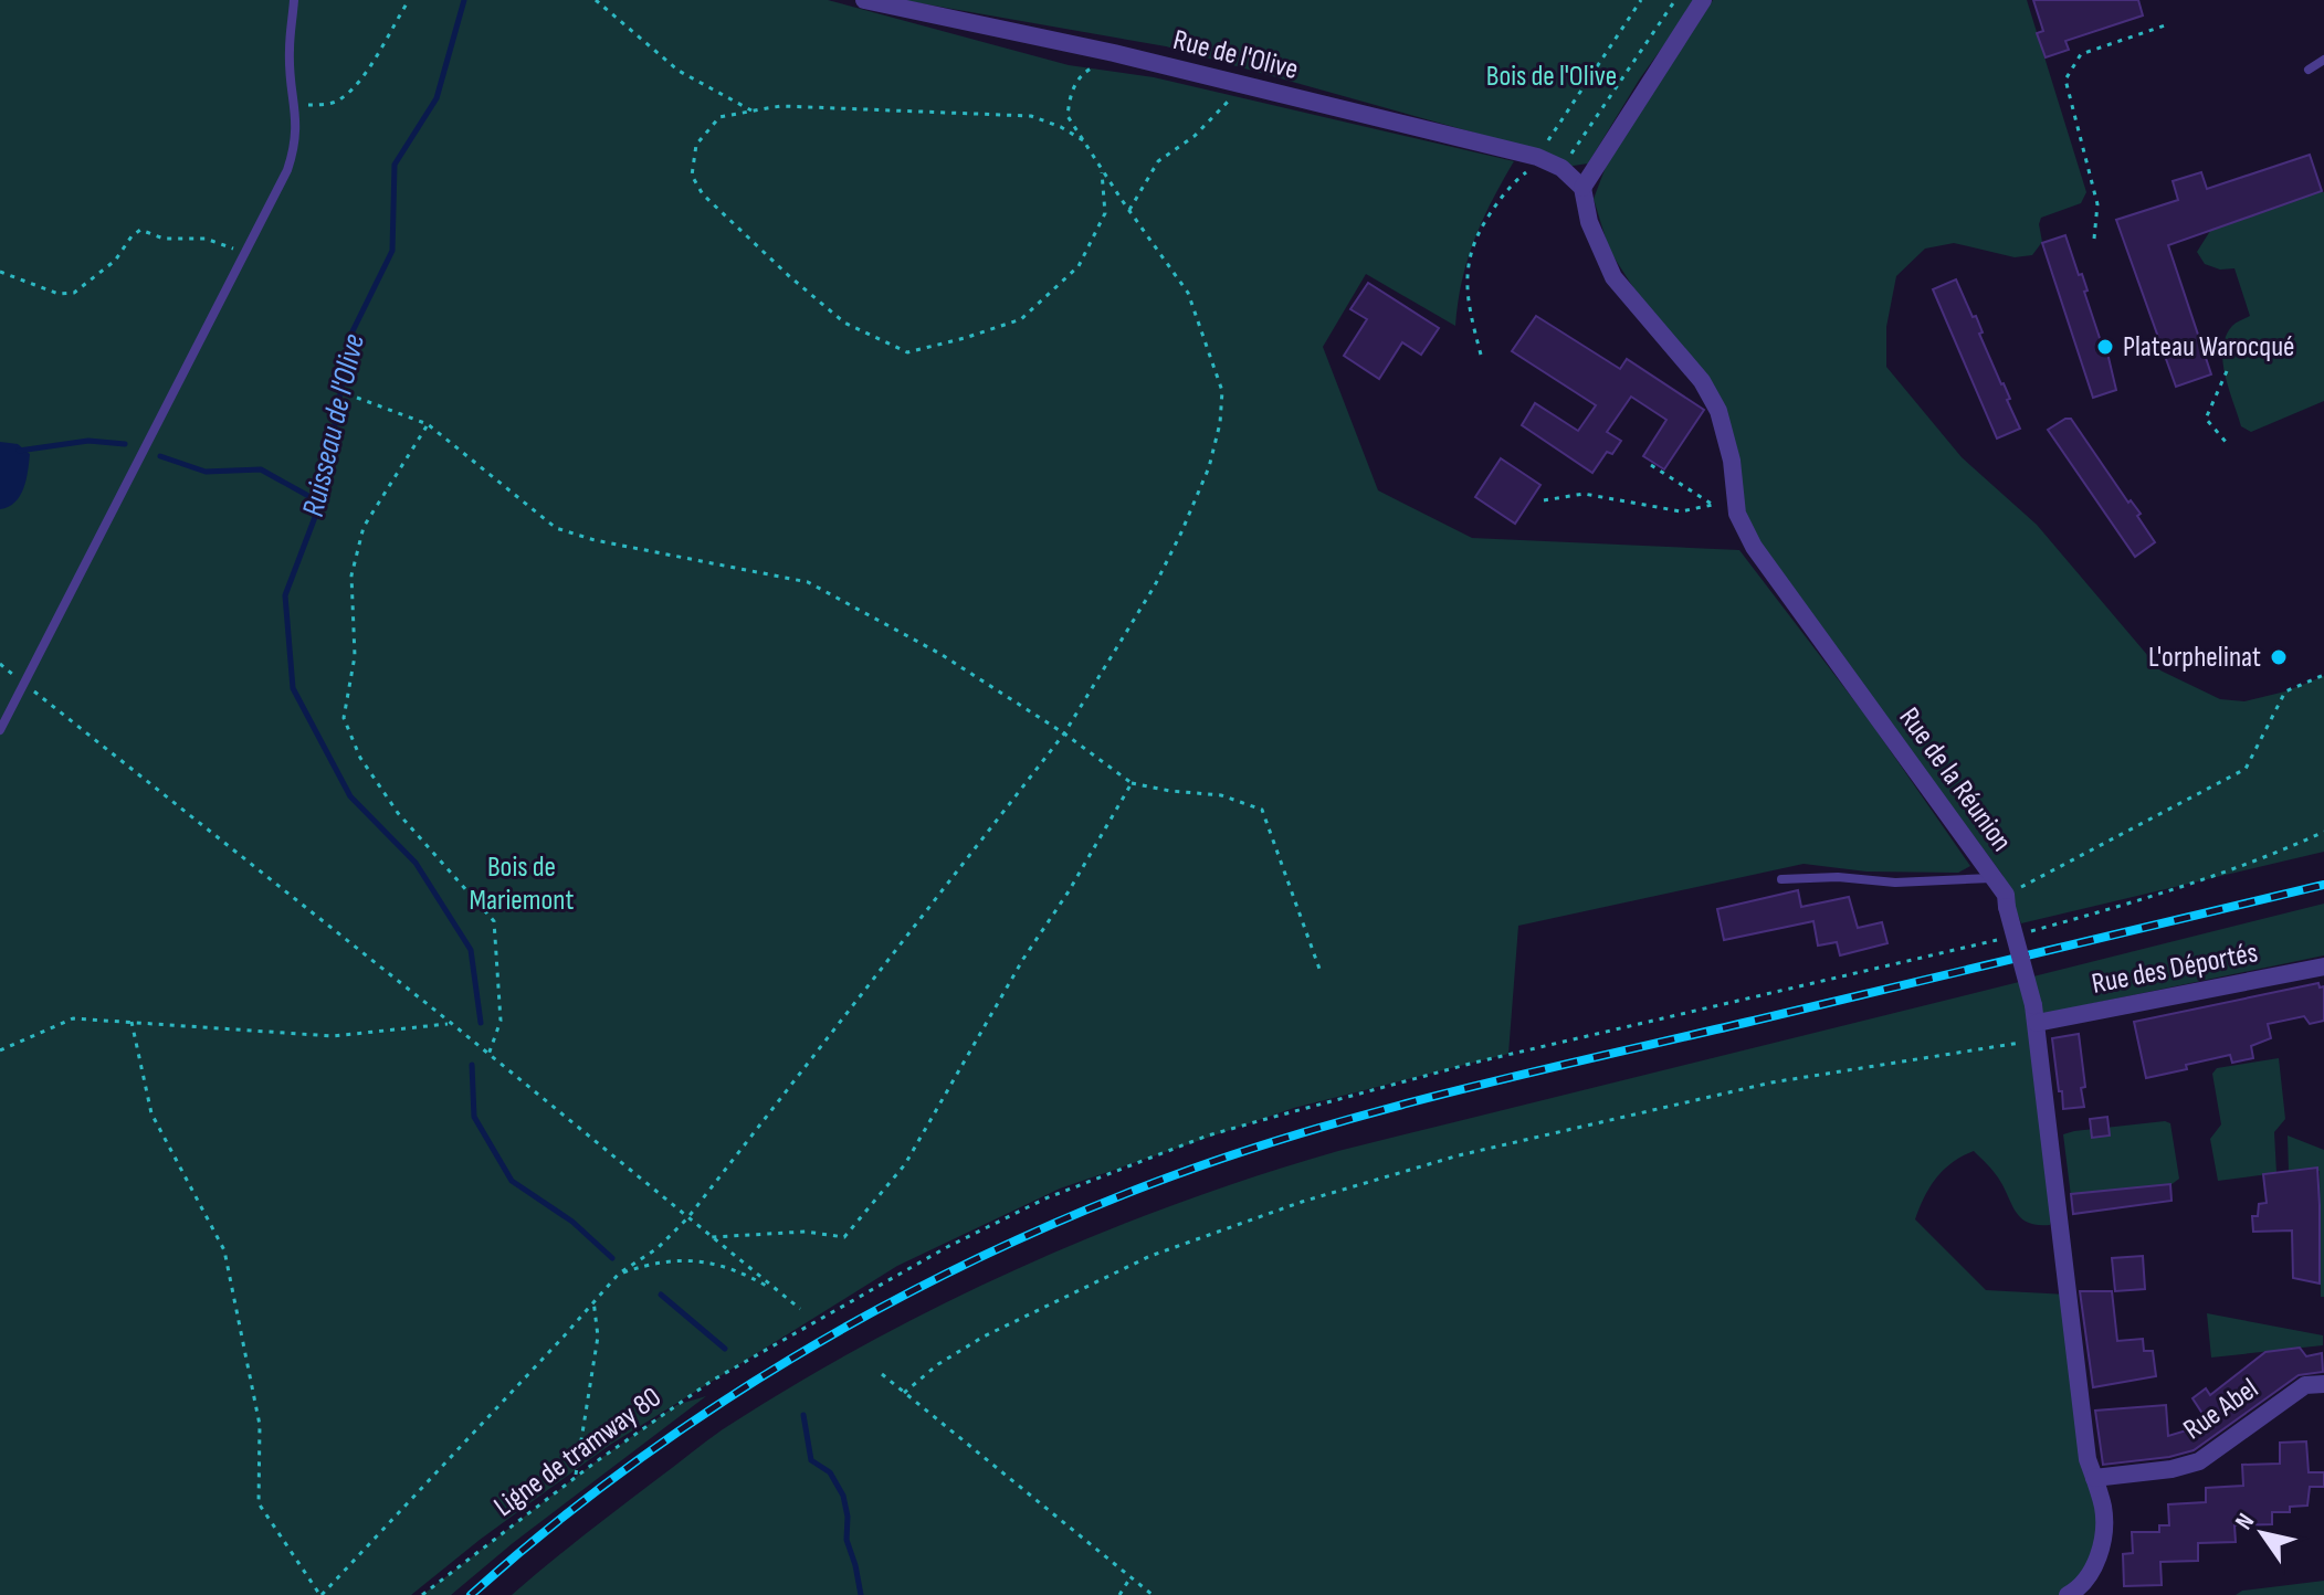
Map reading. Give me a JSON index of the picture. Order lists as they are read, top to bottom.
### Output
{
  "streets": {
    "street": [
      "Rue de l'Olive",
      "Rue de la Réunion",
      "Rue des Déportés",
      "Rue Abel"
    ],
    "path": ["Ligne de tramway 80"]
  },
  "crossings": [
    ["Rue de l'Olive", "Rue de la Réunion"],
    ["Rue de la Réunion", "Rue des Déportés"],
    ["Rue de la Réunion", "Rue Abel"]
  ],
  "water": ["Ruisseau de l'Olive"],
  "parks": ["Bois de l'Olive", "Bois de Mariemont"],
  "places": ["Plateau Warocqué", "L'orphelinat"],
  "north": "top left"
}
